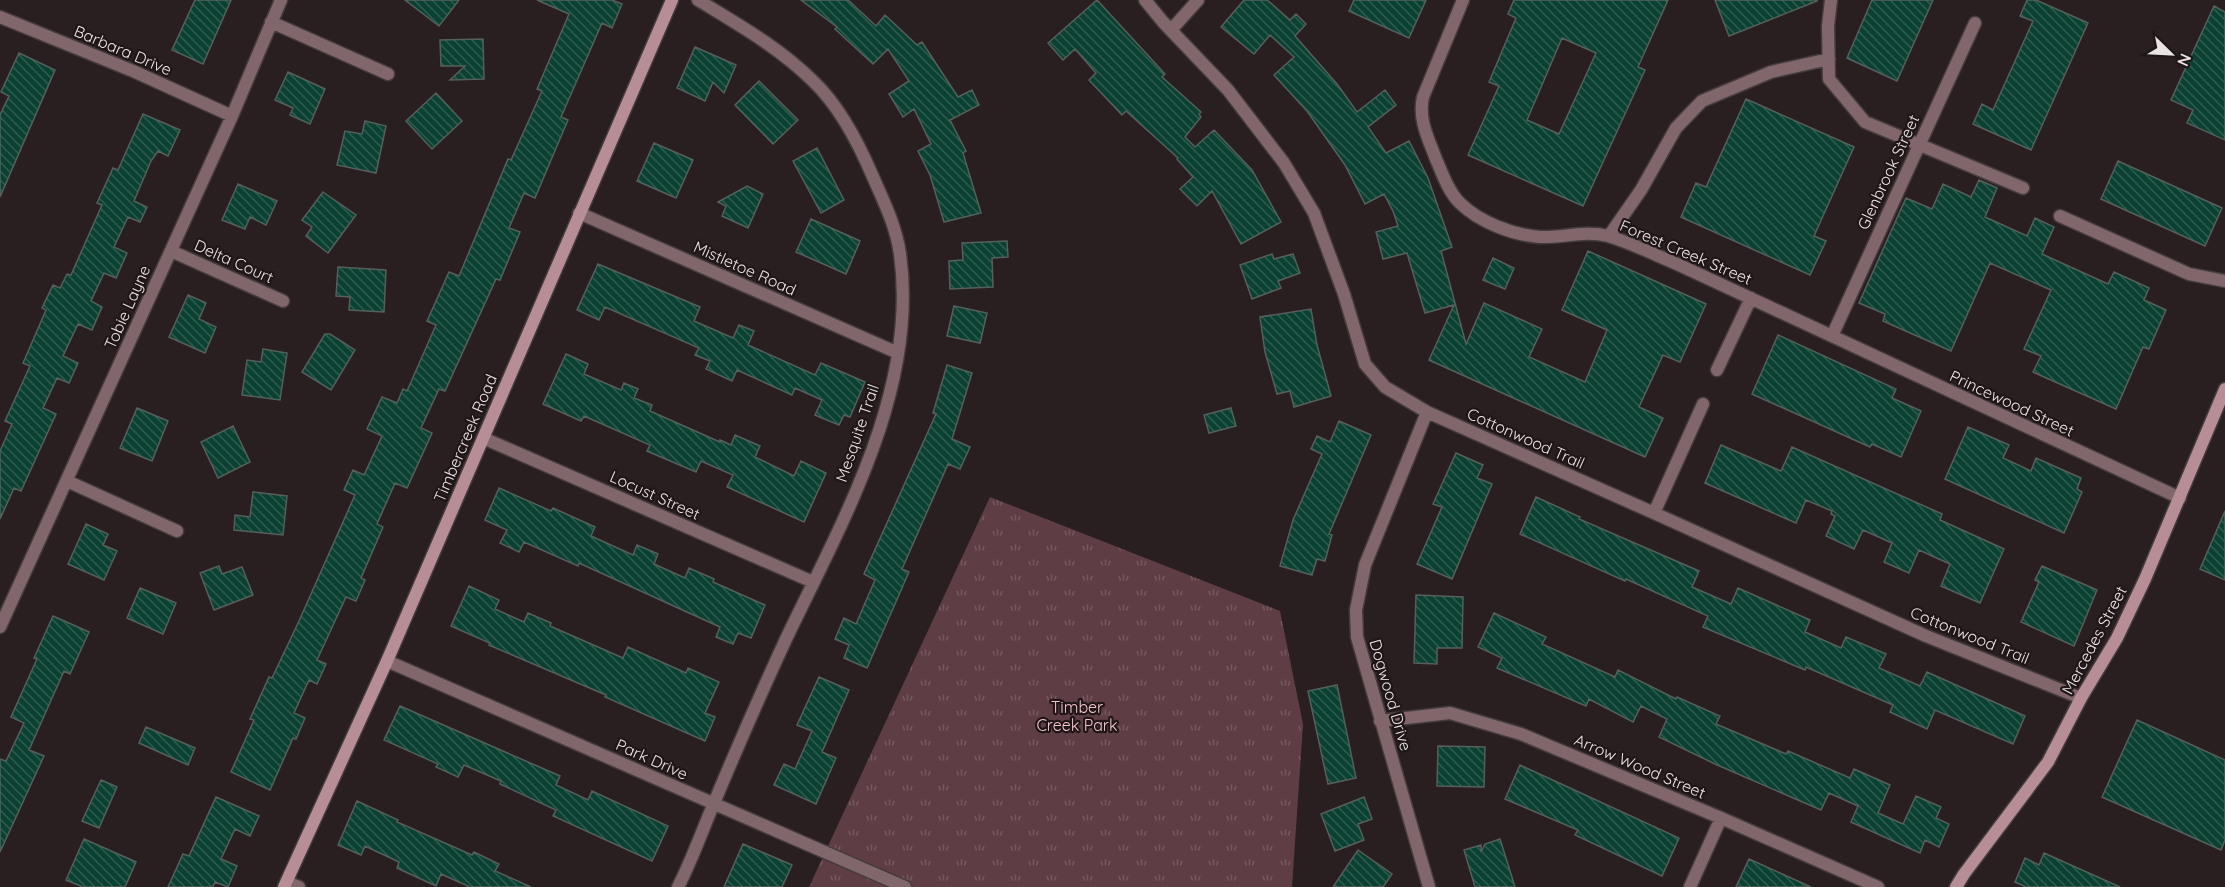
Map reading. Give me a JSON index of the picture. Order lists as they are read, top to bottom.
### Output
{
  "streets": {
    "street": [
      "Barbara Drive",
      "Glenbrook Street",
      "Forest Creek Street",
      "Delta Court",
      "Mistletoe Road",
      "Tobie Layne",
      "Princewood Street",
      "Mesquite Trail",
      "Timbercreek Road",
      "Cottonwood Trail",
      "Locust Street",
      "Mercedes Street",
      "Dogwood Drive",
      "Park Drive",
      "Arrow Wood Street"
    ]
  },
  "crossings": [
    ["Barbara Drive", "Tobie Layne"],
    ["Glenbrook Street", "Forest Creek Street"],
    ["Glenbrook Street", "Princewood Street"],
    ["Forest Creek Street", "Princewood Street"],
    ["Delta Court", "Tobie Layne"],
    ["Mistletoe Road", "Mesquite Trail"],
    ["Mistletoe Road", "Timbercreek Road"],
    ["Princewood Street", "Mercedes Street"],
    ["Mesquite Trail", "Locust Street"],
    ["Mesquite Trail", "Park Drive"],
    ["Timbercreek Road", "Locust Street"],
    ["Timbercreek Road", "Park Drive"],
    ["Cottonwood Trail", "Mercedes Street"],
    ["Cottonwood Trail", "Dogwood Drive"],
    ["Dogwood Drive", "Arrow Wood Street"]
  ],
  "parks": ["Timber Creek Park"],
  "north": "bottom right"
}
